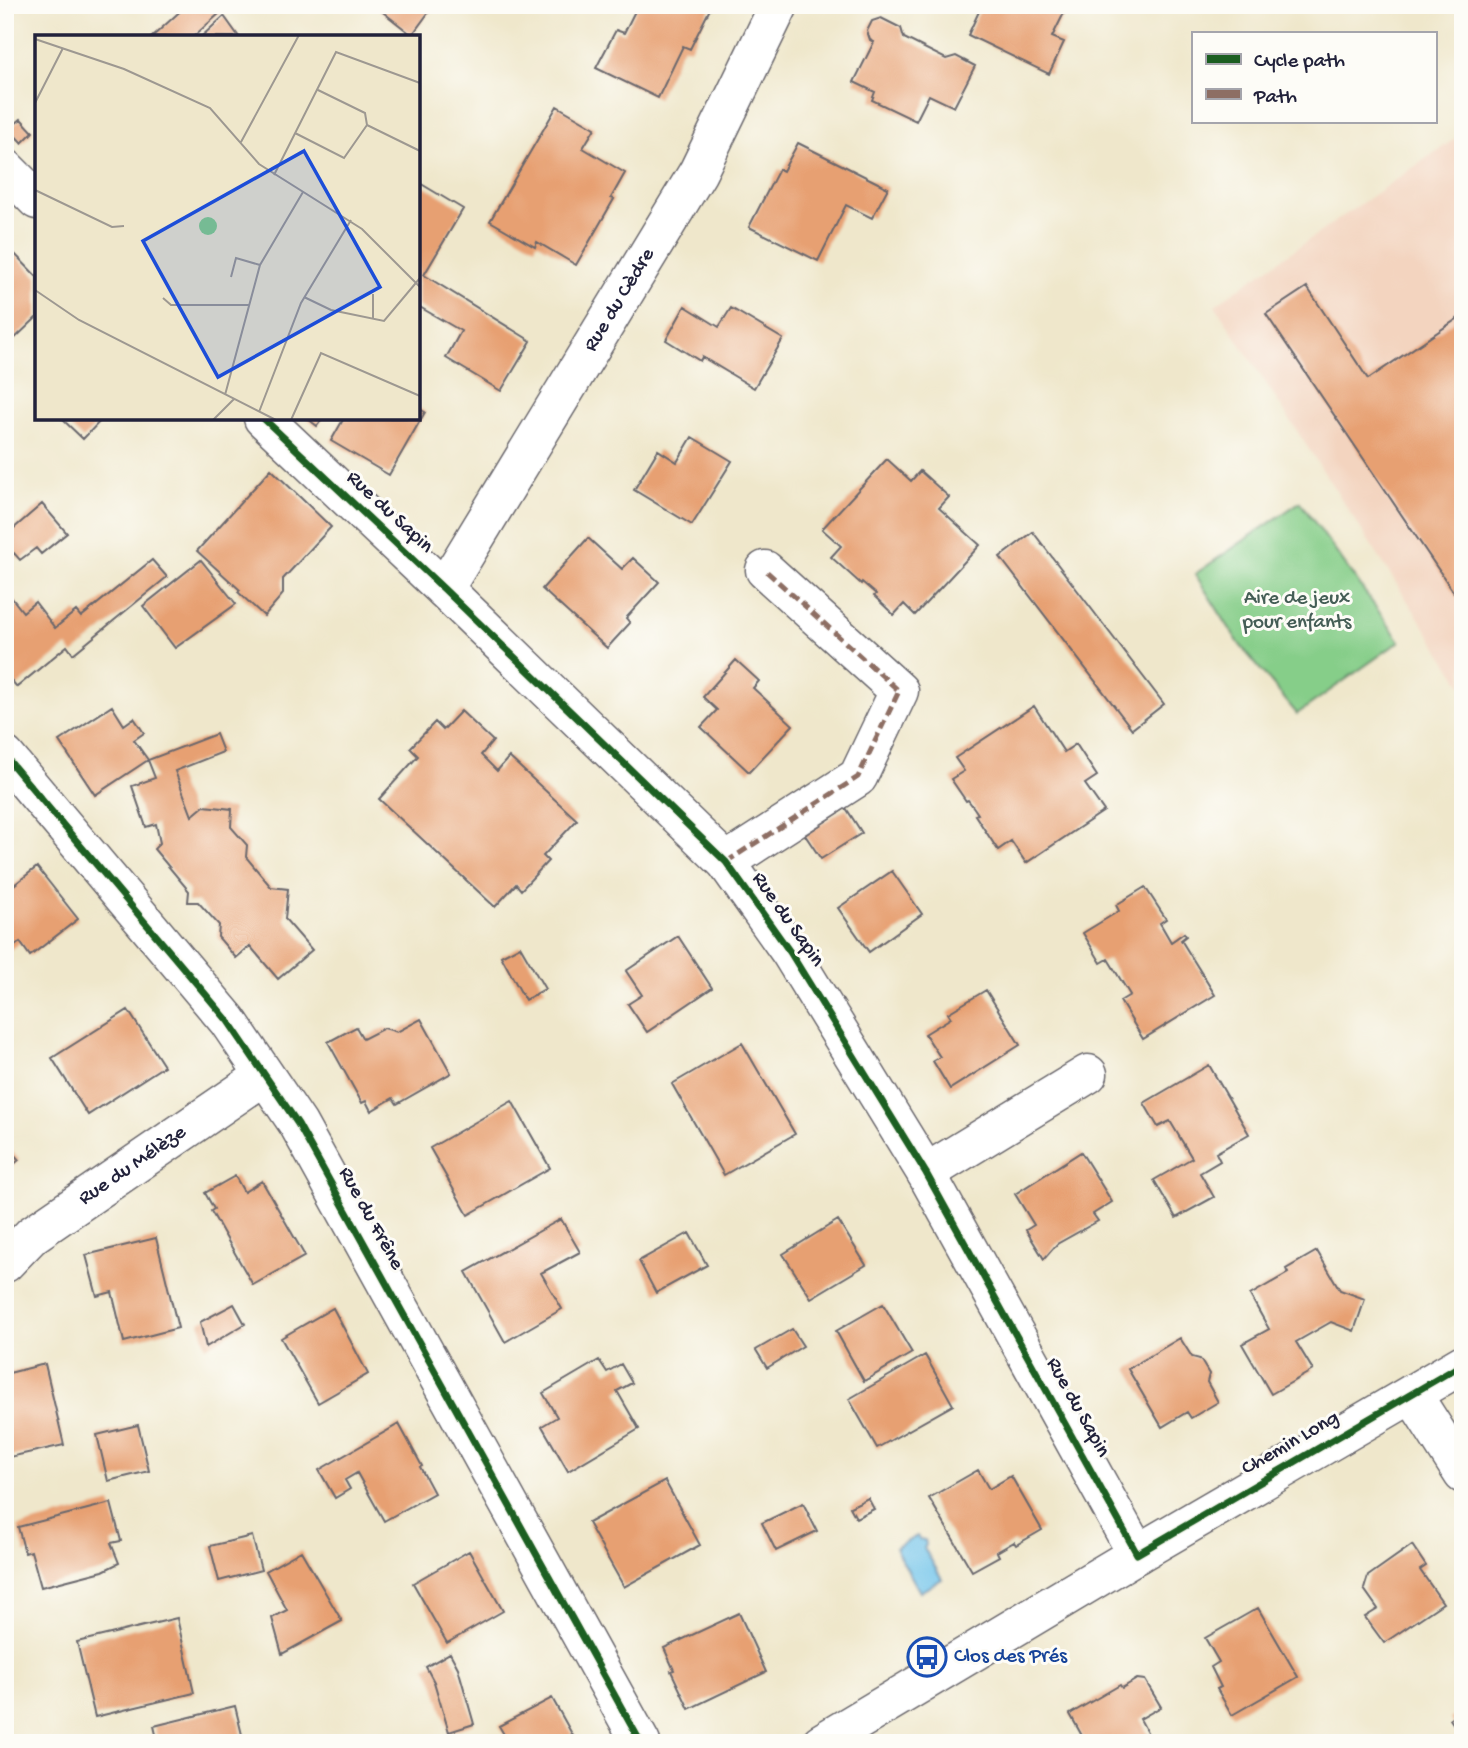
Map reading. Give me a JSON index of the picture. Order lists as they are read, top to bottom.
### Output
{
  "streets": {
    "street": [
      "Rue du Cèdre",
      "Rue du Sapin",
      "Rue du Mélèze",
      "Rue du Frêne",
      "Chemin Long"
    ]
  },
  "crossings": [
    ["Rue du Cèdre", "Rue du Sapin"],
    ["Rue du Sapin", "Chemin Long"],
    ["Rue du Mélèze", "Rue du Frêne"]
  ],
  "parks": ["Aire de jeux pour enfants"],
  "places": {
    "bus stop": ["Clos des Prés"]
  },
  "legend": ["Cycle path", "Path"]
}
